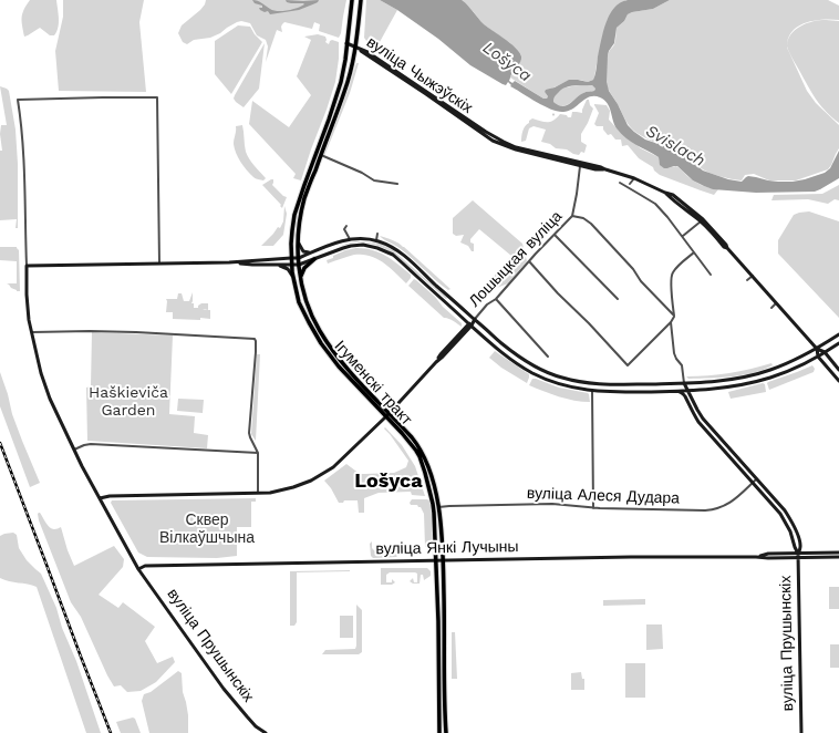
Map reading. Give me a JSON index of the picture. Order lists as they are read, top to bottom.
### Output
{
  "streets": {
    "main road": ["Ігуменскі тракт"],
    "street": [
      "вуліца Чыжэўскіх",
      "Лошыцкая вуліца",
      "вуліца Алеся Дудара",
      "вуліца Янкі Лучыны",
      "вуліца Прушынскіх"
    ]
  },
  "crossings": [
    ["вуліца Чыжэўскіх", "Лошыцкая вуліца"],
    ["вуліца Чыжэўскіх", "Ігуменскі тракт"],
    ["Ігуменскі тракт", "вуліца Алеся Дудара"],
    ["Ігуменскі тракт", "вуліца Янкі Лучыны"],
    ["вуліца Алеся Дудара", "вуліца Прушынскіх"],
    ["вуліца Янкі Лучыны", "вуліца Прушынскіх"]
  ],
  "districts": ["Lošyca"],
  "water": ["Lošyca", "Svislach"],
  "parks": ["Haškieviča Garden", "Сквер Вілкаўшчына"]
}
